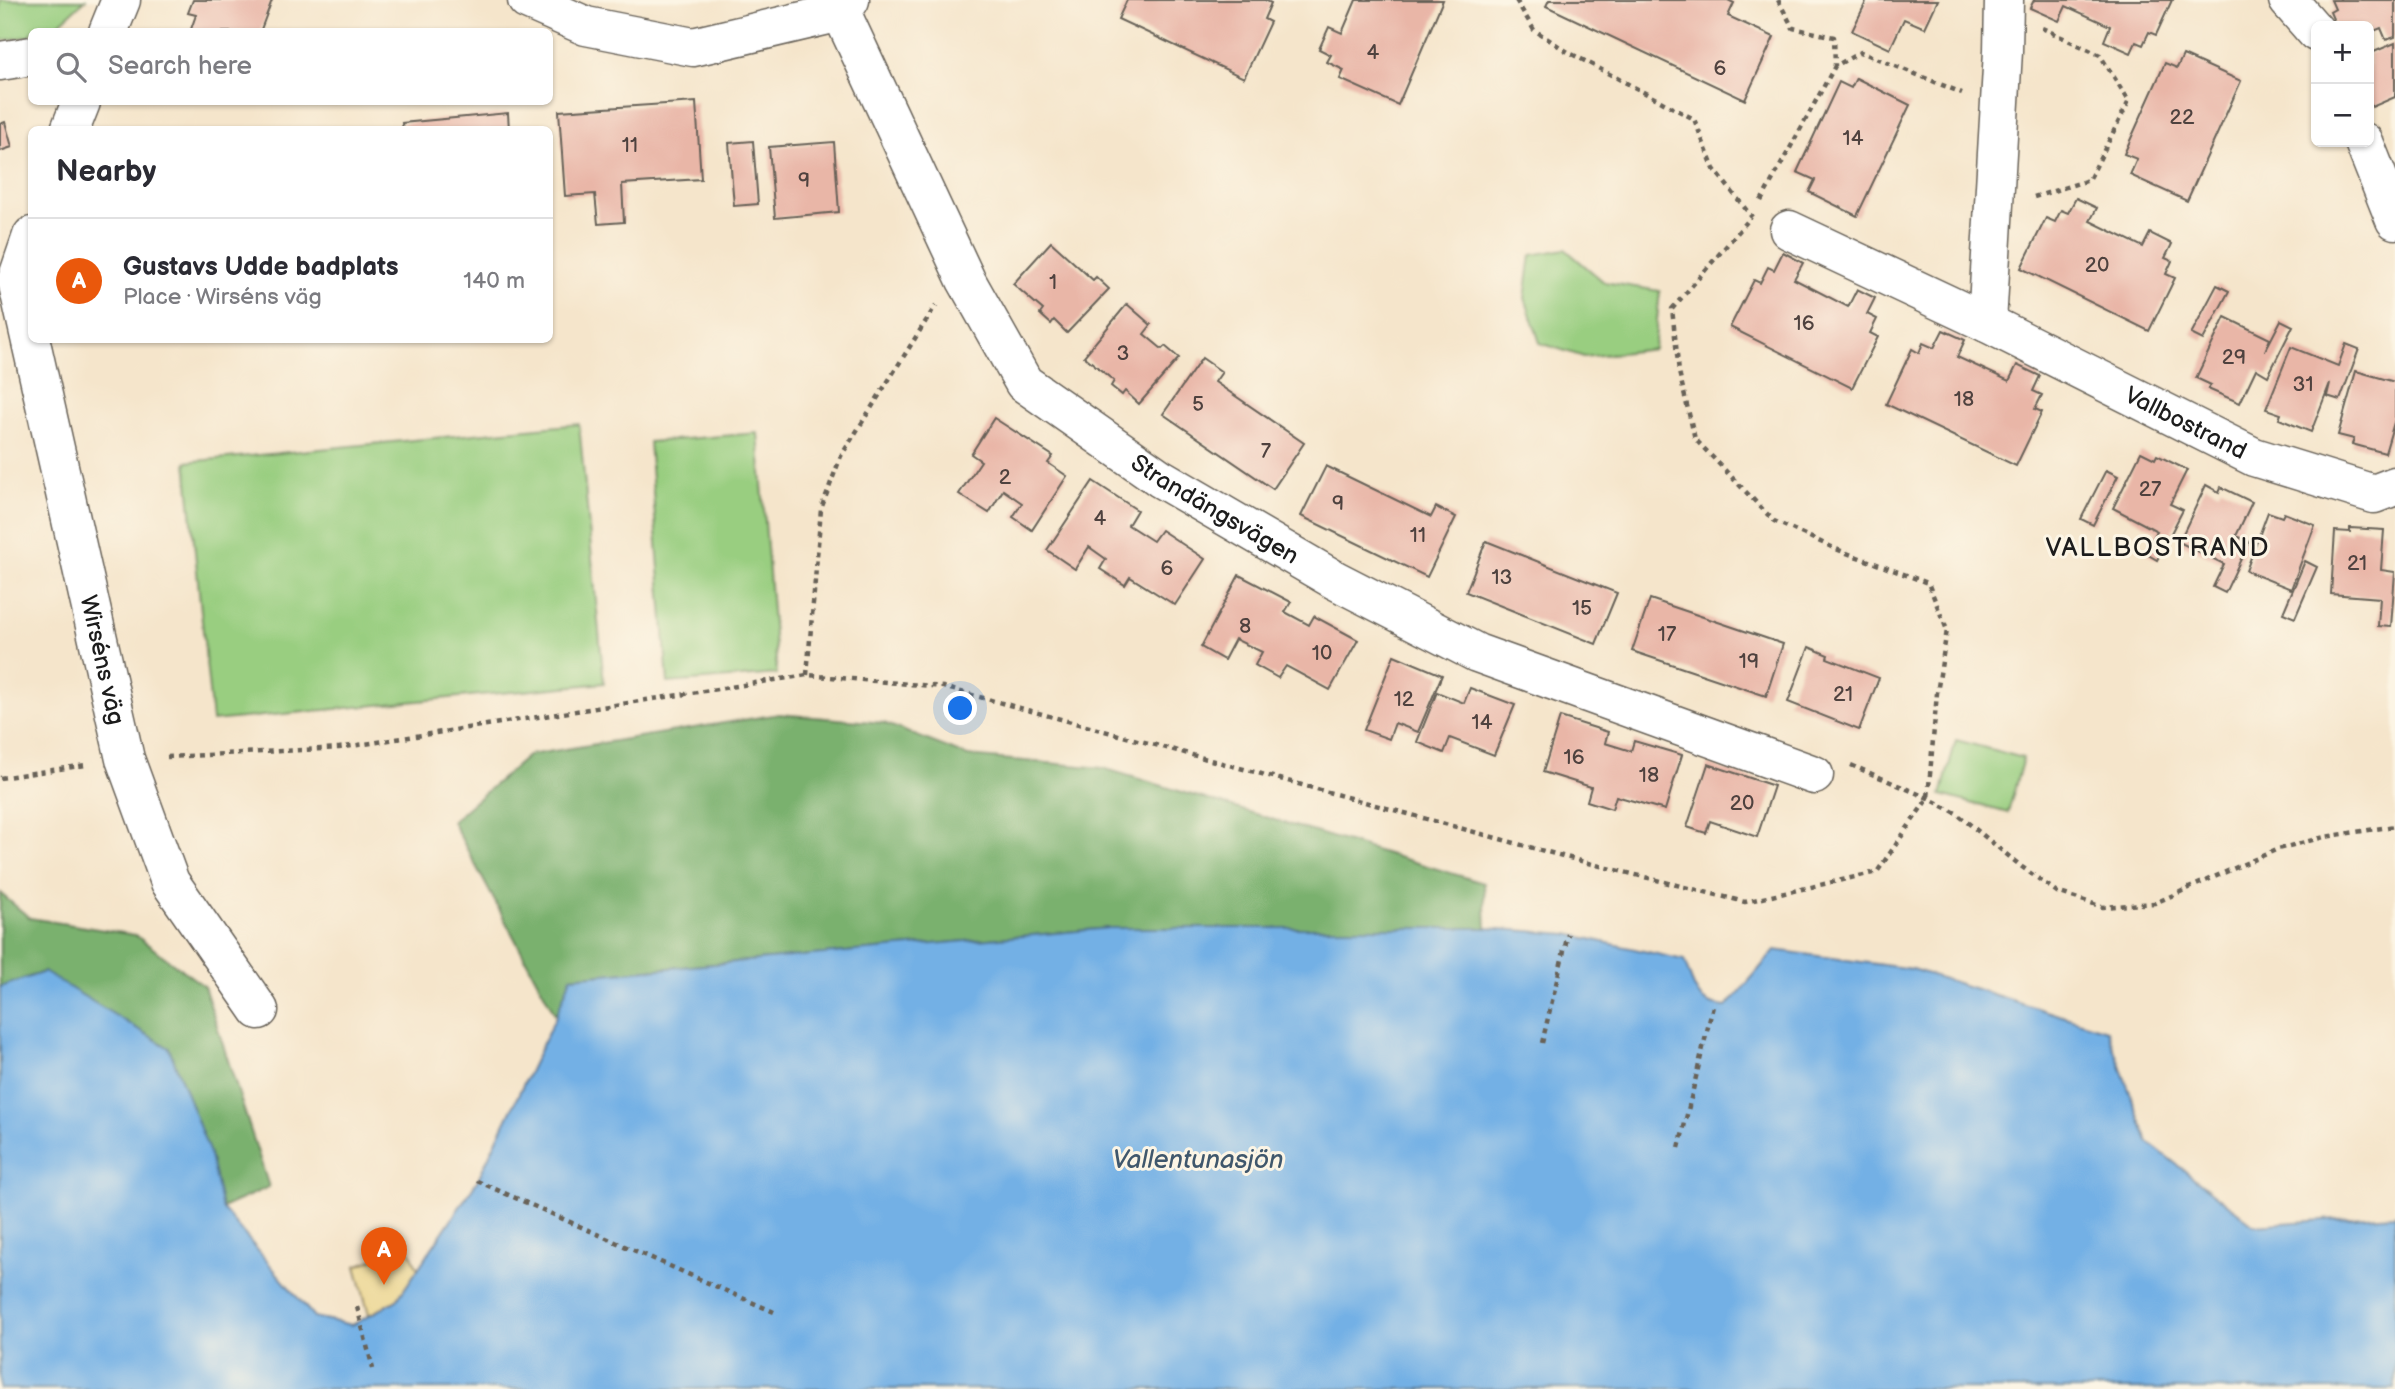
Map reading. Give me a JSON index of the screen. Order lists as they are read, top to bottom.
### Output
{
  "streets": {
    "street": ["Vallbostrand", "Strandängsvägen", "Wirséns väg"]
  },
  "districts": ["VALLBOSTRAND"],
  "water": ["Vallentunasjön"],
  "house_numbers": [
    "4",
    "6",
    "22",
    "14",
    "11",
    "9",
    "20",
    "1",
    "16",
    "3",
    "29",
    "31",
    "18",
    "5",
    "7",
    "2",
    "27",
    "9",
    "4",
    "11",
    "21",
    "6",
    "13",
    "15",
    "8",
    "17",
    "10",
    "19",
    "21",
    "12",
    "14",
    "16",
    "18",
    "20"
  ],
  "page": {
    "map_buttons": ["+", "−"],
    "search": "Search here",
    "heading": "Nearby",
    "list": [
      {
        "mark": "A",
        "name": "Gustavs Udde badplats",
        "note": "Place · Wirséns väg",
        "value": "140 m"
      }
    ],
    "pins": "A"
  }
}
